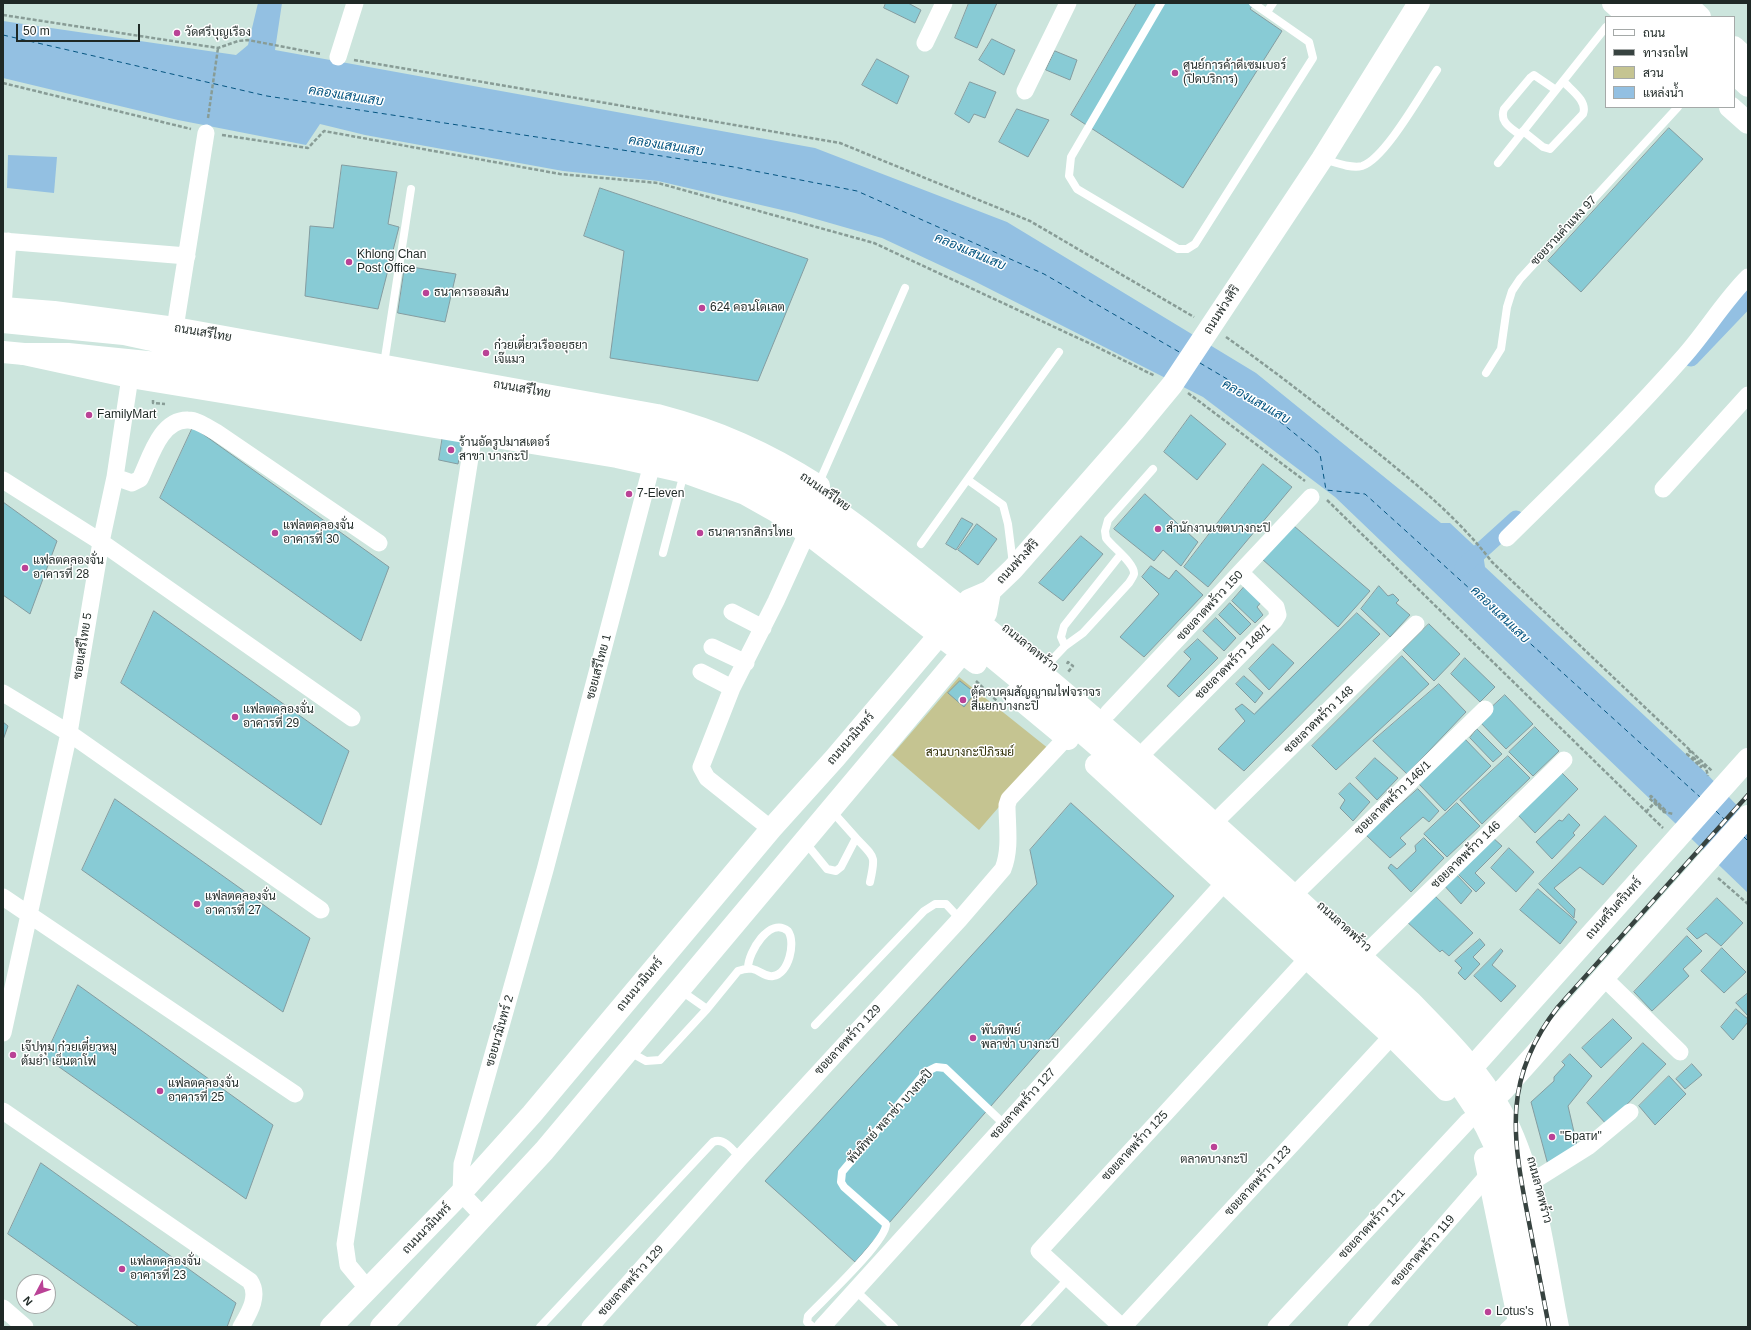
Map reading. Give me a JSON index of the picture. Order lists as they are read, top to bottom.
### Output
{
  "streets": {
    "main road": [
      "ถนนพ่วงศิริ",
      "ถนนเสรีไทย",
      "ถนนลาดพร้าว",
      "ถนนนวมินทร์",
      "ถนนศรีนครินทร์"
    ],
    "street": [
      "ซอยลาดพร้าว 150",
      "ซอยเสรีไทย 5",
      "ซอยลาดพร้าว 148/1",
      "ซอยเสรีไทย 1",
      "ซอยลาดพร้าว 148",
      "ซอยลาดพร้าว 146/1",
      "ซอยลาดพร้าว 146",
      "ซอยนวมินทร์ 2",
      "ซอยลาดพร้าว 129",
      "ซอยลาดพร้าว 127",
      "ซอยลาดพร้าว 125",
      "ซอยลาดพร้าว 123",
      "ซอยลาดพร้าว 121",
      "ซอยลาดพร้าว 119"
    ],
    "lane": ["ซอยรามคำแหง 97", "พันทิพย์ พลาซ่่า บางกะปิ"]
  },
  "crossings": [
    ["ถนนพ่วงศิริ", "ถนนเสรีไทย"],
    ["ถนนพ่วงศิริ", "ถนนลาดพร้าว"],
    ["ถนนพ่วงศิริ", "ถนนนวมินทร์"],
    ["ถนนเสรีไทย", "ถนนลาดพร้าว"],
    ["ซอยลาดพร้าว 150", "ถนนลาดพร้าว"],
    ["ซอยลาดพร้าว 150", "ซอยลาดพร้าว 148/1"],
    ["ถนนลาดพร้าว", "ซอยลาดพร้าว 148/1"],
    ["ถนนลาดพร้าว", "ซอยลาดพร้าว 148"],
    ["ถนนลาดพร้าว", "ซอยลาดพร้าว 146/1"],
    ["ถนนลาดพร้าว", "ซอยลาดพร้าว 146"],
    ["ถนนลาดพร้าว", "ถนนศรีนครินทร์"],
    ["ซอยเสรีไทย 1", "ซอยนวมินทร์ 2"],
    ["ถนนนวมินทร์", "ซอยนวมินทร์ 2"],
    ["ซอยลาดพร้าว 127", "พันทิพย์ พลาซ่่า บางกะปิ"],
    ["ซอยลาดพร้าว 125", "ซอยลาดพร้าว 123"]
  ],
  "water": ["คลองแสนแสบ"],
  "parks": ["สวนบางกะปิภิรมย์"],
  "places": [
    "วัดศรีบุญเรือง",
    "ศูนย์การค้าดีเซมเบอร์ (ปิดบริการ)",
    "Khlong Chan Post Office",
    "ธนาคารออมสิน",
    "624 คอนโดเลต",
    "ก๋วยเตี๋ยวเรืออยุธยา เจ๊แมว",
    "FamilyMart",
    "ร้านอัดรูปมาสเตอร์ สาขา บางกะปิ",
    "7-Eleven",
    "สำนักงานเขตบางกะปิ",
    "แฟลตคลองจั่น อาคารที่ 30",
    "ธนาคารกสิกรไทย",
    "แฟลตคลองจั่น อาคารที่ 28",
    "ตู้ควบคุมสัญญาณไฟจราจร สี่แยกบางกะปิ",
    "แฟลตคลองจั่น อาคารที่ 29",
    "แฟลตคลองจั่น อาคารที่ 27",
    "พันทิพย์ พลาซ่า บางกะปิ",
    "เจ๊ปทุม ก๋วยเตี๋ยวหมู ต้มยำ เย็นตาโฟ",
    "แฟลตคลองจั่น อาคารที่ 25",
    "\"Брати\"",
    "ตลาดบางกะปิ",
    "แฟลตคลองจั่น อาคารที่ 23",
    "Lotus's"
  ],
  "legend": [
    "ถนน",
    "ทางรถไฟ",
    "สวน",
    "แหล่งน้ำ"
  ],
  "scale_bar": "50 m",
  "north": "bottom left"
}
